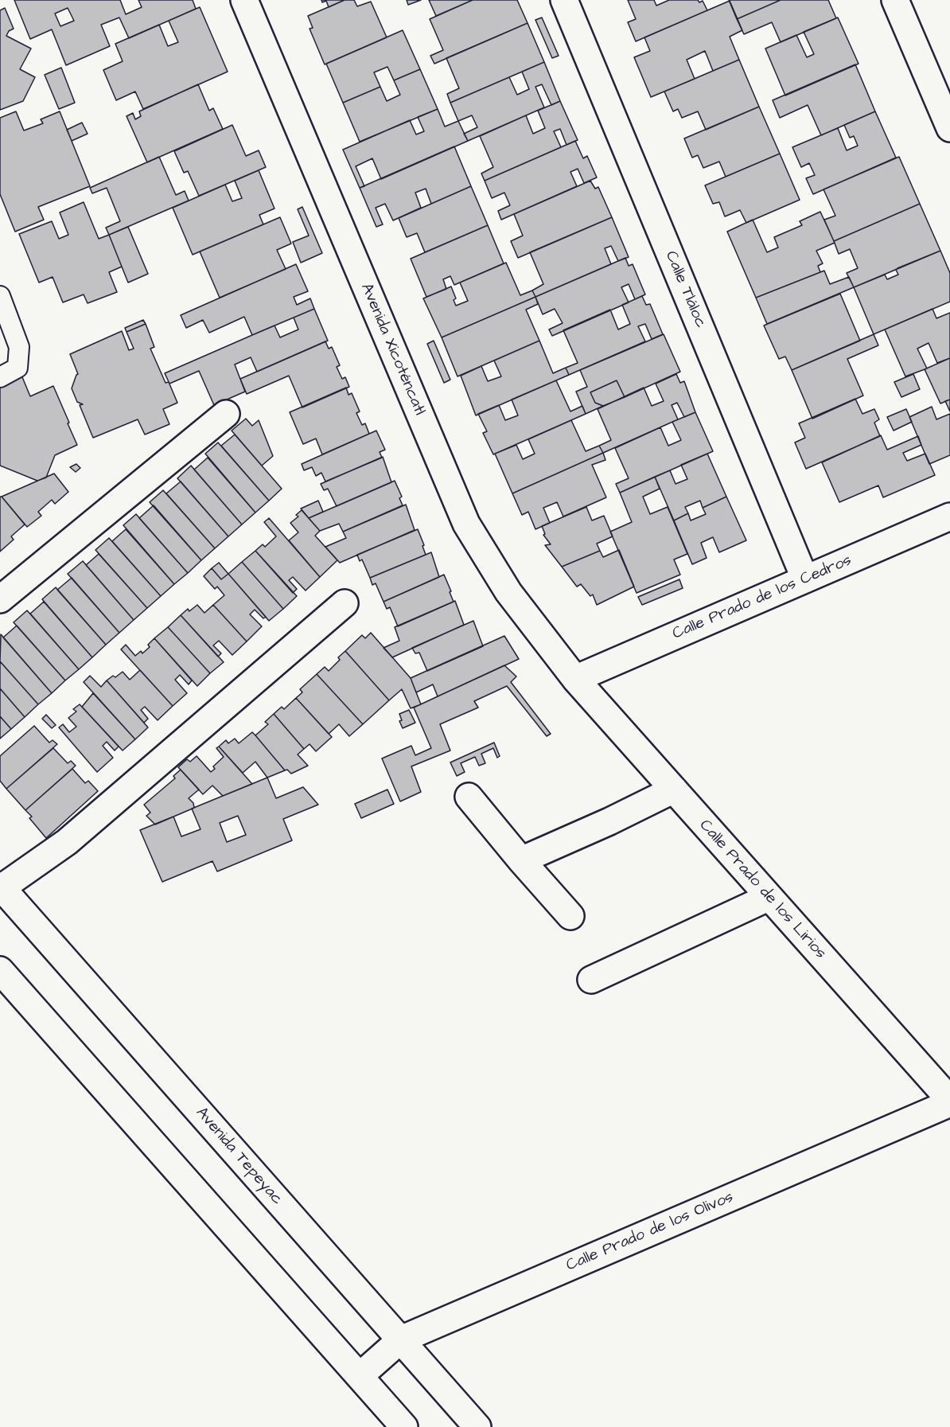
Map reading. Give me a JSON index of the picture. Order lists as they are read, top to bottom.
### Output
{
  "streets": {
    "street": [
      "Calle Tláloc",
      "Avenida Xicoténcatl",
      "Calle Prado de los Cedros",
      "Calle Prado de los Lirios",
      "Avenida Tepeyac",
      "Calle Prado de los Olivos"
    ]
  },
  "crossings": [
    ["Calle Tláloc", "Calle Prado de los Cedros"],
    ["Avenida Xicoténcatl", "Calle Prado de los Cedros"],
    ["Avenida Xicoténcatl", "Calle Prado de los Lirios"],
    ["Calle Prado de los Cedros", "Calle Prado de los Lirios"],
    ["Calle Prado de los Lirios", "Calle Prado de los Olivos"],
    ["Avenida Tepeyac", "Calle Prado de los Olivos"]
  ]
}
